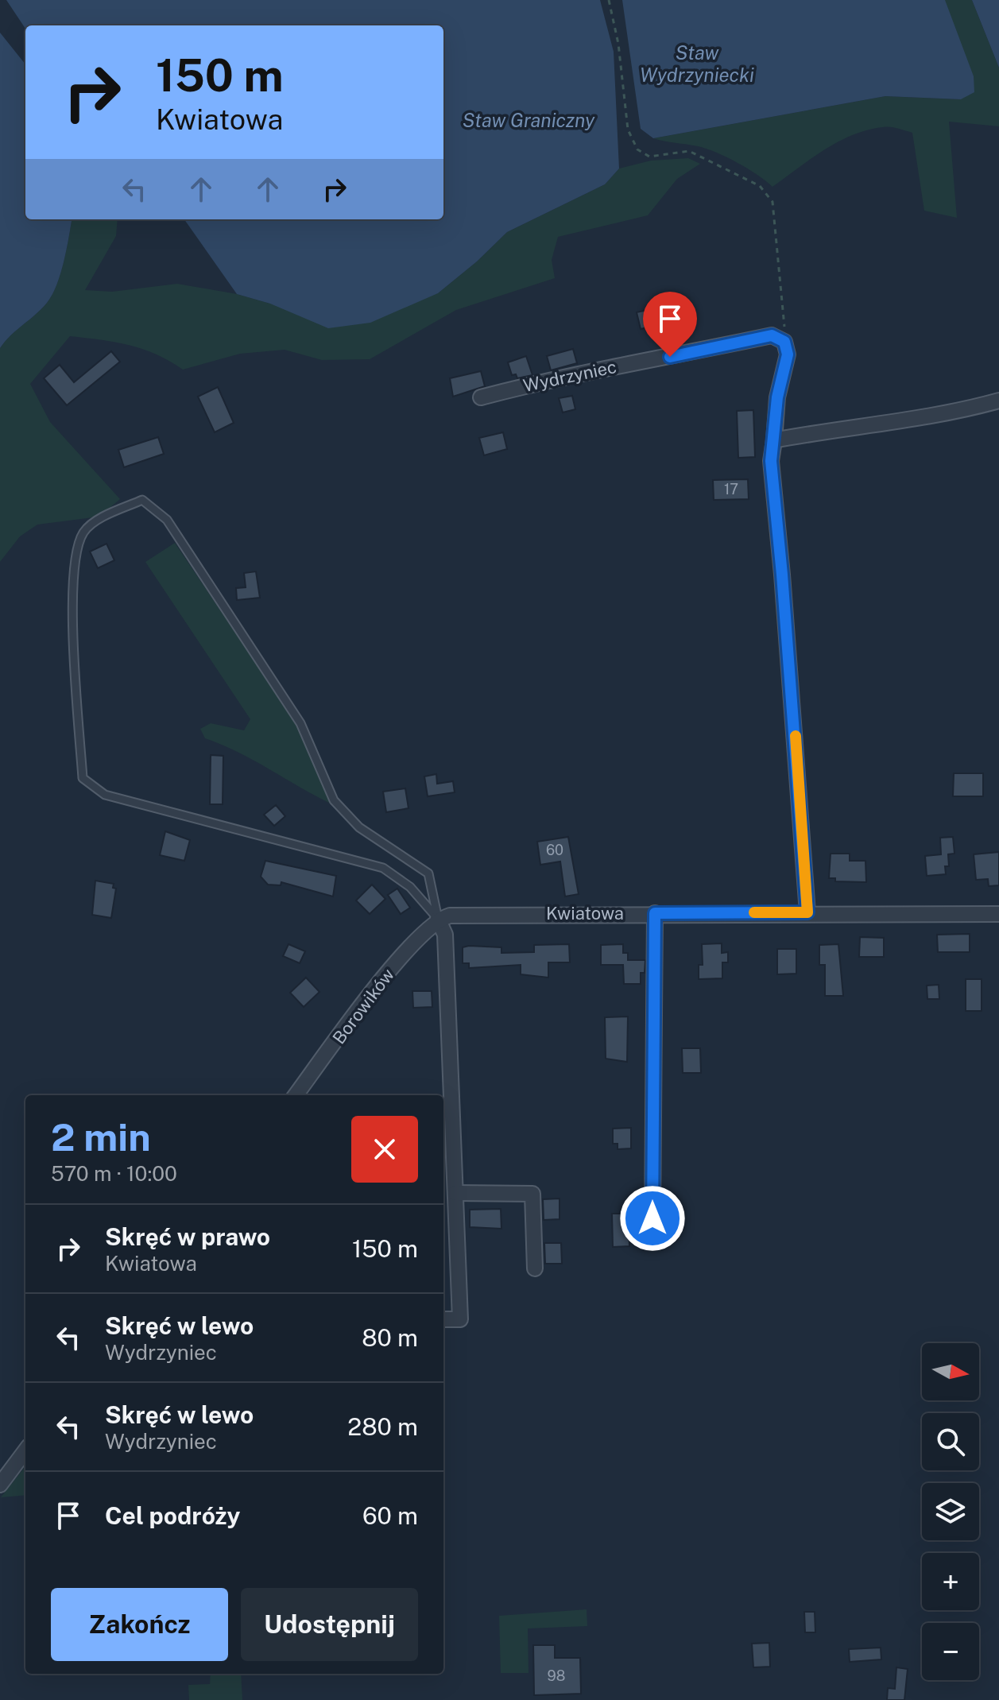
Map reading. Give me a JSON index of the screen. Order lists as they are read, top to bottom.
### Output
{
  "streets": {
    "street": ["Wydrzyniec", "Kwiatowa", "Borowików"]
  },
  "crossings": [
    ["Kwiatowa", "Borowików"]
  ],
  "water": ["Staw Wydrzyniecki", "Staw Graniczny"],
  "house_numbers": ["17", "60", "98"],
  "north": "right",
  "page": {
    "turn": ["150 m", "Kwiatowa"],
    "heading": ["2 min", "570 m · 10:00"],
    "list": [
      {
        "name": "Skręć w prawo",
        "note": "Kwiatowa",
        "value": "150 m"
      },
      {
        "name": "Skręć w lewo",
        "note": "Wydrzyniec",
        "value": "80 m"
      },
      {
        "name": "Skręć w lewo",
        "note": "Wydrzyniec",
        "value": "280 m"
      },
      {
        "name": "Cel podróży",
        "value": "60 m"
      }
    ],
    "map_buttons": ["+", "−"],
    "buttons": ["Zakończ", "Udostępnij"]
  }
}
